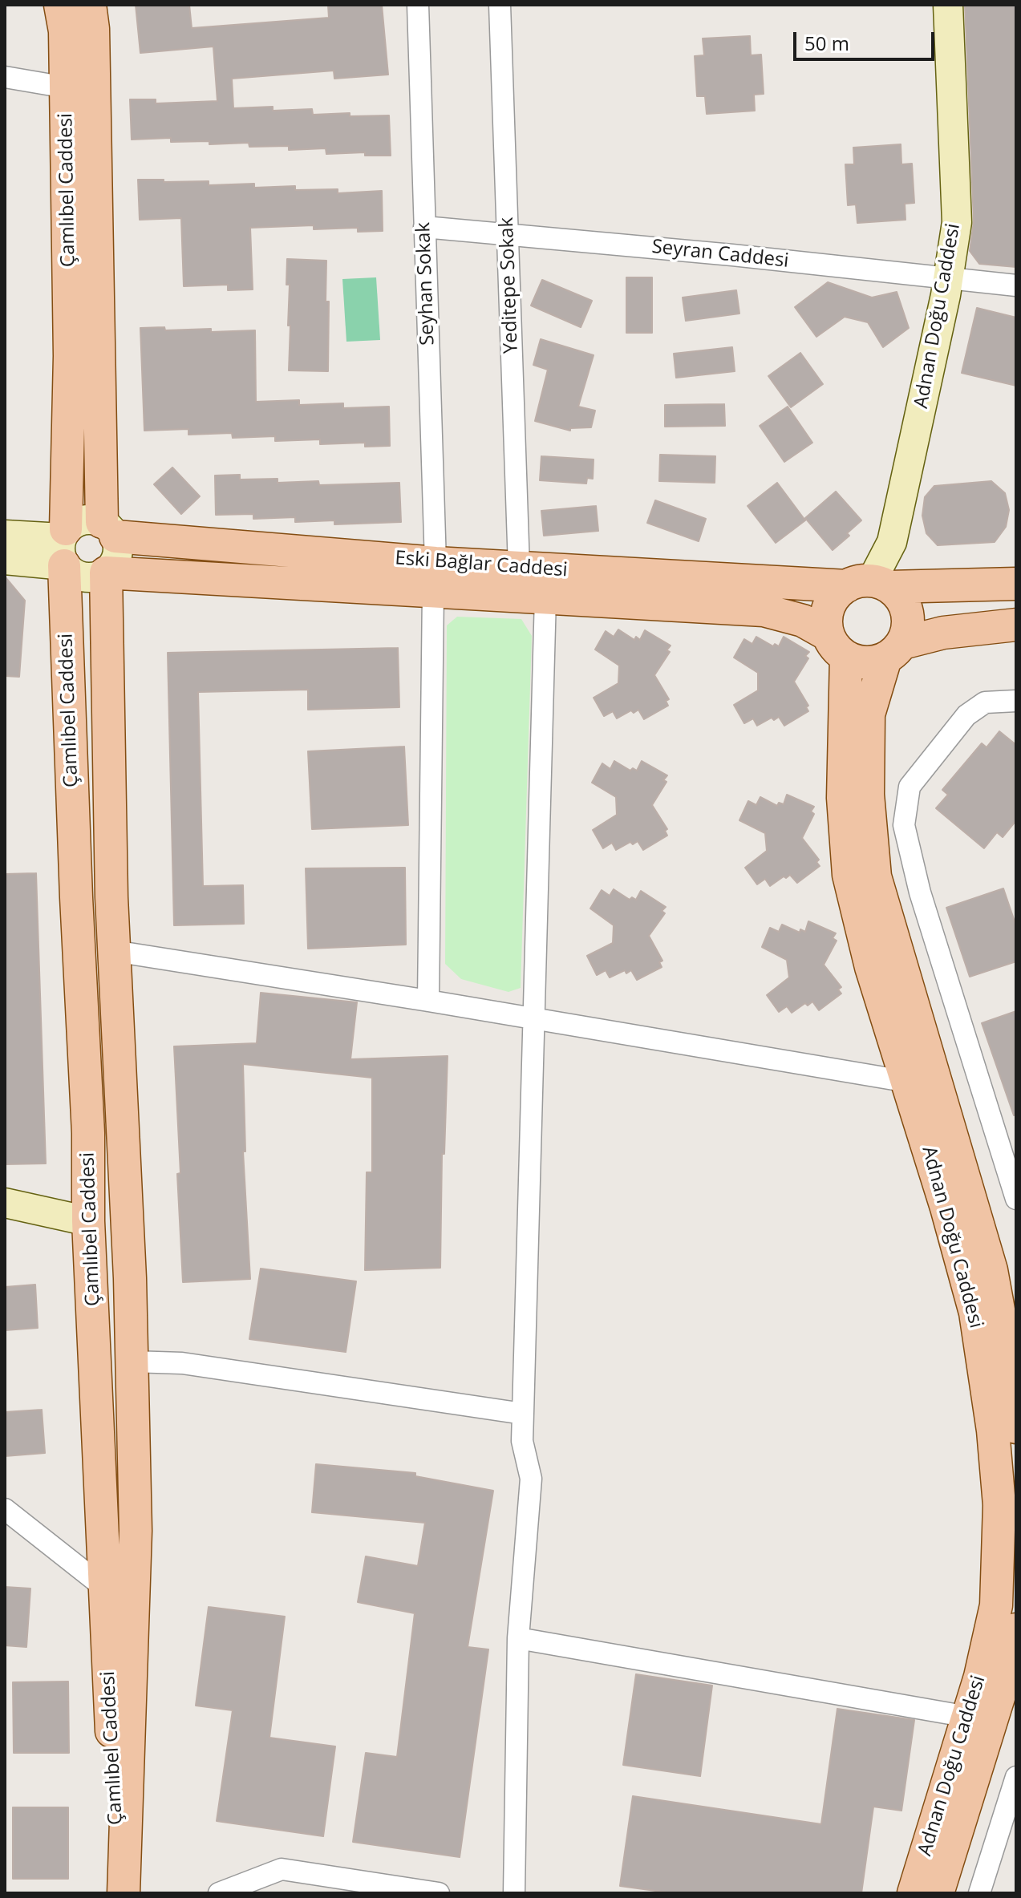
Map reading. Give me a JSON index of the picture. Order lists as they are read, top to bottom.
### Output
{
  "streets": {
    "main road": ["Çamlıbel Caddesi", "Adnan Doğu Caddesi", "Eski Bağlar Caddesi"],
    "street": ["Seyran Caddesi", "Seyhan Sokak", "Yeditepe Sokak"]
  },
  "crossings": [
    ["Çamlıbel Caddesi", "Eski Bağlar Caddesi"],
    ["Seyran Caddesi", "Seyhan Sokak"],
    ["Seyran Caddesi", "Yeditepe Sokak"],
    ["Seyran Caddesi", "Adnan Doğu Caddesi"],
    ["Seyhan Sokak", "Eski Bağlar Caddesi"],
    ["Yeditepe Sokak", "Eski Bağlar Caddesi"],
    ["Adnan Doğu Caddesi", "Eski Bağlar Caddesi"]
  ],
  "scale_bar": "50 m"
}
